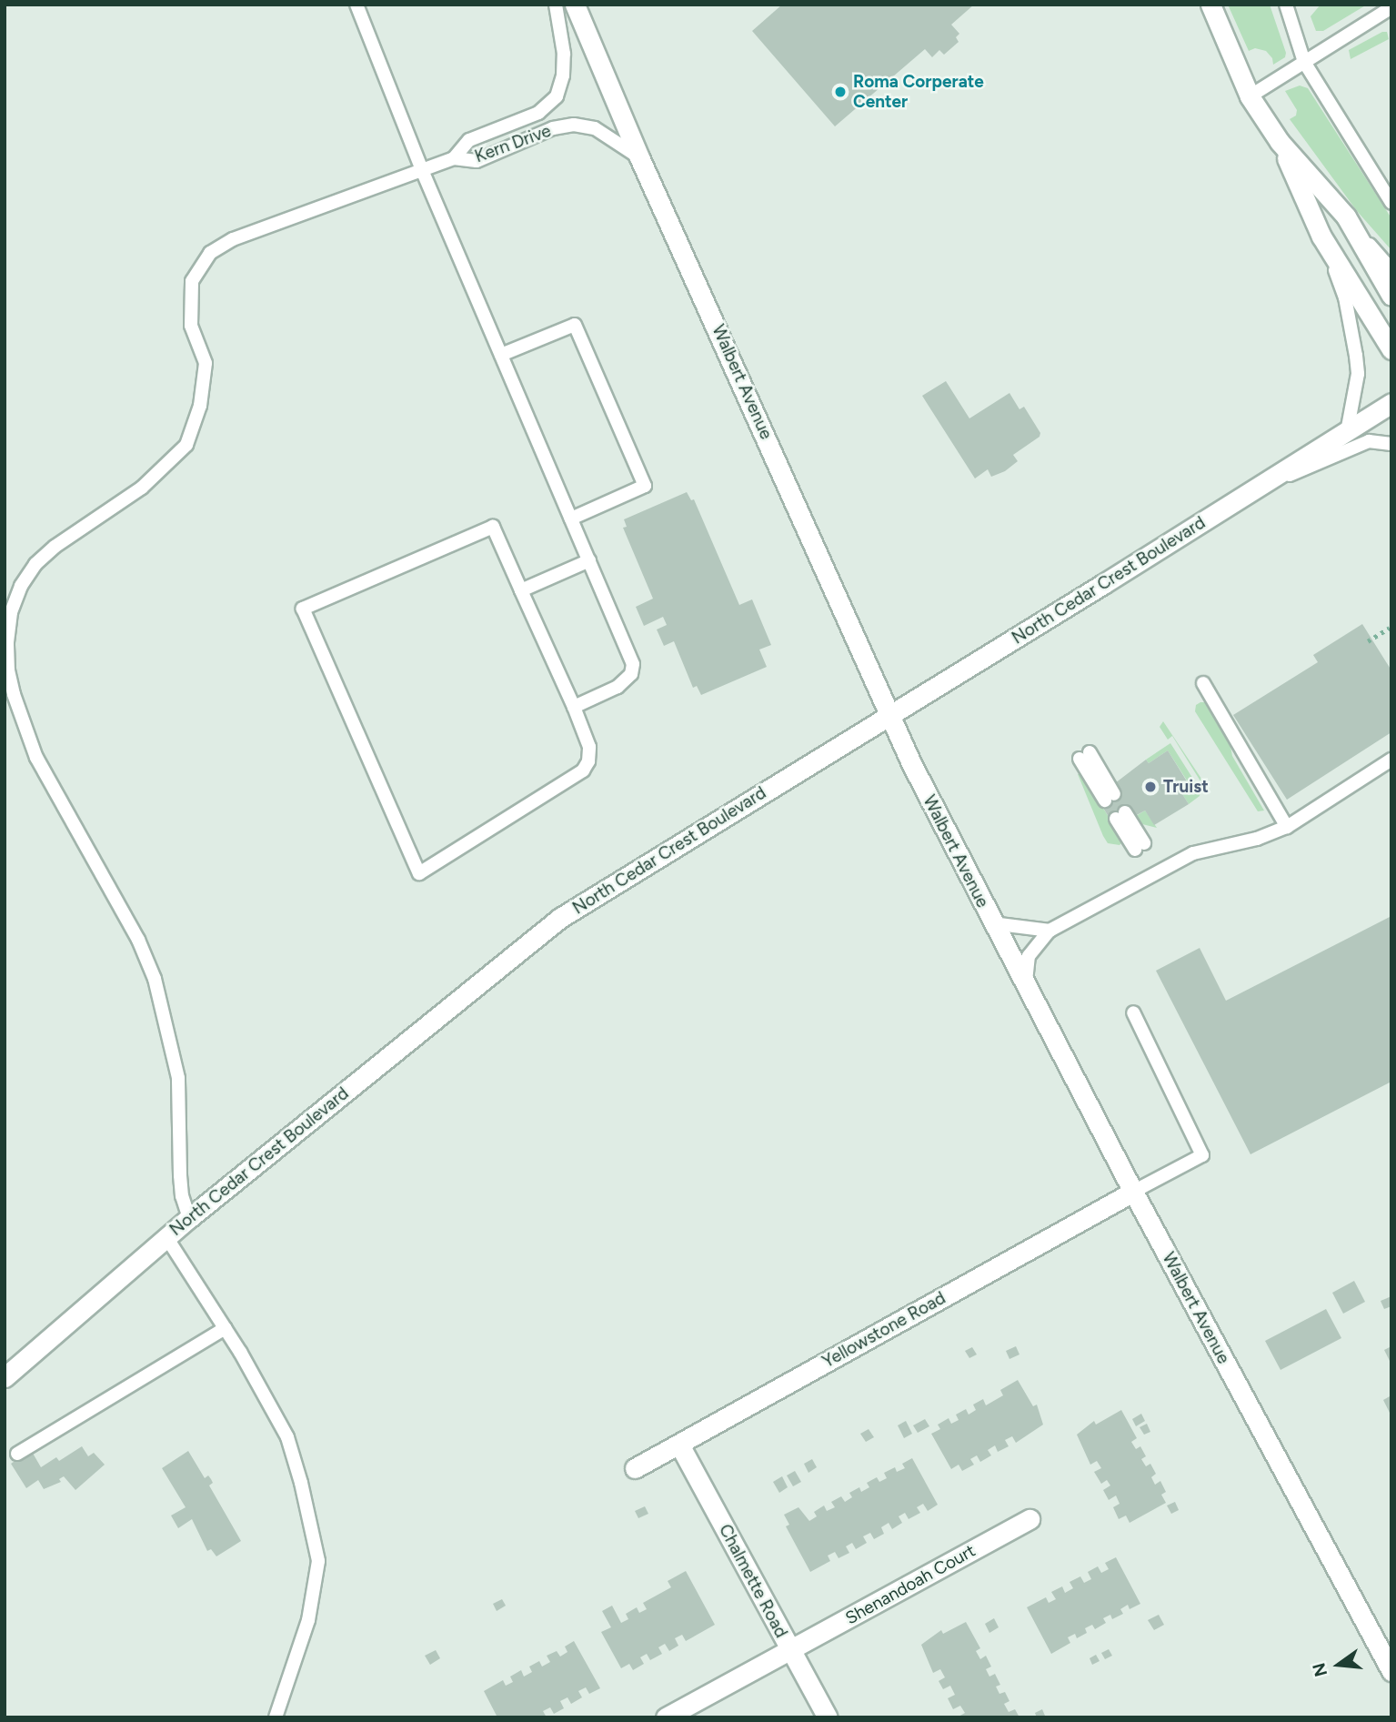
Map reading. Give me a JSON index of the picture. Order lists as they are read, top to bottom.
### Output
{
  "streets": {
    "main road": [
      "Walbert Avenue",
      "North Cedar Crest Boulevard",
      "Yellowstone Road",
      "Chalmette Road",
      "Shenandoah Court"
    ],
    "lane": ["Kern Drive"]
  },
  "crossings": [
    ["Kern Drive", "Walbert Avenue"],
    ["Kern Drive", "North Cedar Crest Boulevard"],
    ["Walbert Avenue", "North Cedar Crest Boulevard"],
    ["Walbert Avenue", "Yellowstone Road"],
    ["Yellowstone Road", "Chalmette Road"],
    ["Chalmette Road", "Shenandoah Court"]
  ],
  "places": ["Roma Corperate Center", "Truist"],
  "north": "left"
}
